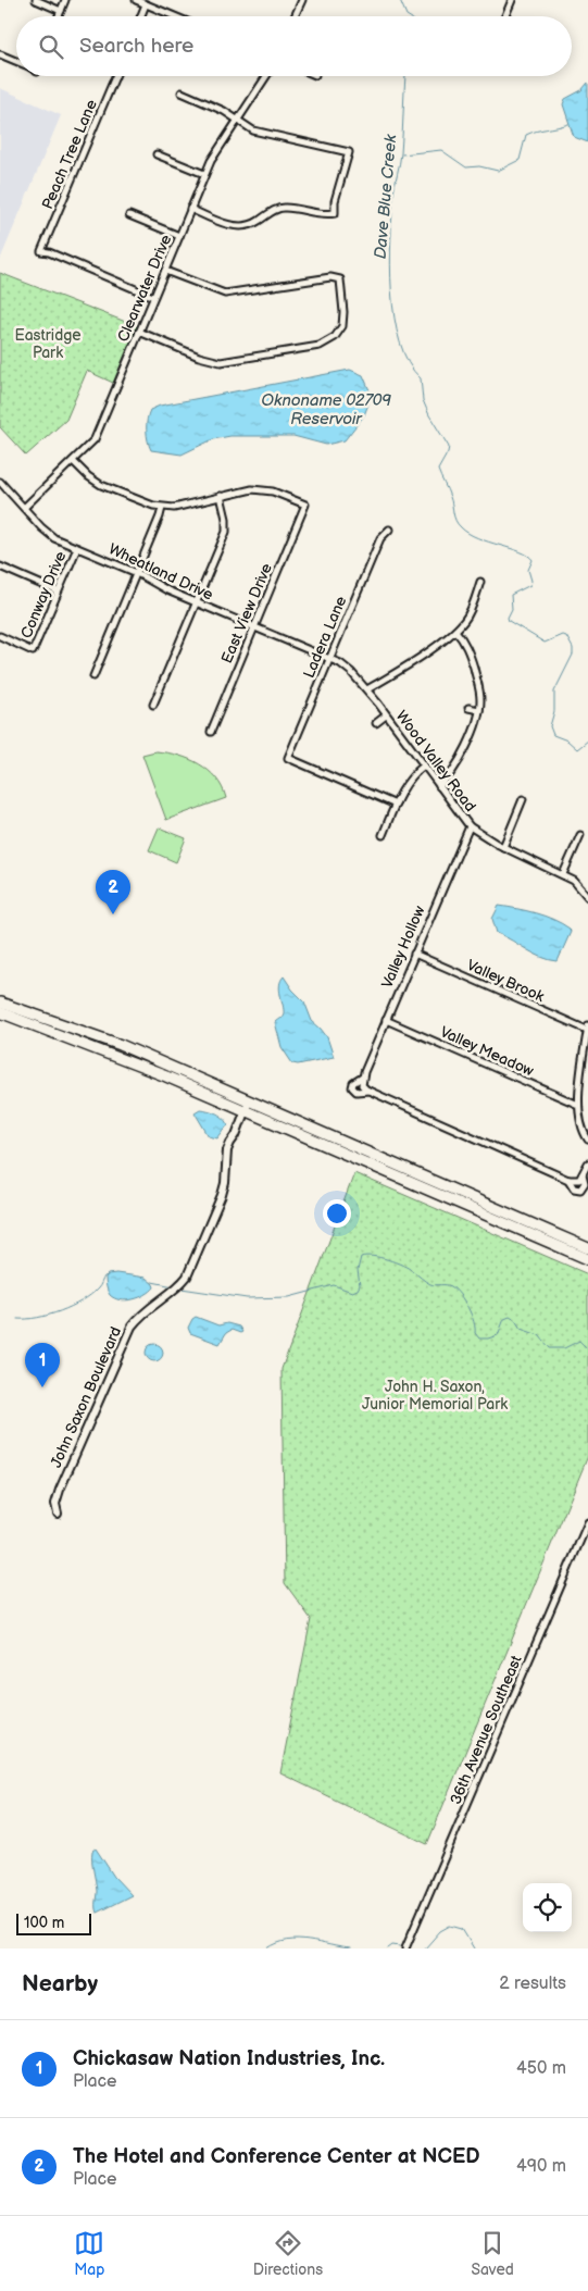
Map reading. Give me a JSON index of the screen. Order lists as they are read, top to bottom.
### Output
{
  "streets": {
    "street": [
      "Peach Tree Lane",
      "Clearwater Drive",
      "Wheatland Drive",
      "Conway Drive",
      "East View Drive",
      "Ladera Lane",
      "Wood Valley Road",
      "Valley Hollow",
      "Valley Brook",
      "Valley Meadow",
      "John Saxon Boulevard",
      "36th Avenue Southeast"
    ]
  },
  "crossings": [
    ["Peach Tree Lane", "Clearwater Drive"],
    ["Clearwater Drive", "Wheatland Drive"],
    ["Wheatland Drive", "Conway Drive"],
    ["Wheatland Drive", "East View Drive"],
    ["Wheatland Drive", "Ladera Lane"],
    ["Wheatland Drive", "Wood Valley Road"],
    ["Ladera Lane", "Wood Valley Road"],
    ["Wood Valley Road", "Valley Hollow"],
    ["Valley Hollow", "Valley Brook"],
    ["Valley Hollow", "Valley Meadow"]
  ],
  "water": ["Dave Blue Creek", "Oknoname 02709 Reservoir"],
  "parks": ["Eastridge Park", "John H. Saxon, Junior Memorial Park"],
  "scale_bar": "100 m",
  "page": {
    "search": "Search here",
    "pins": ["2", "1"],
    "scale": "100 m",
    "heading": ["Nearby", "2 results"],
    "list": [
      {
        "mark": "1",
        "name": "Chickasaw Nation Industries, Inc.",
        "note": "Place",
        "value": "450 m"
      },
      {
        "mark": "2",
        "name": "The Hotel and Conference Center at NCED",
        "note": "Place",
        "value": "490 m"
      }
    ],
    "nav": ["Map", "Directions", "Saved"]
  }
}
